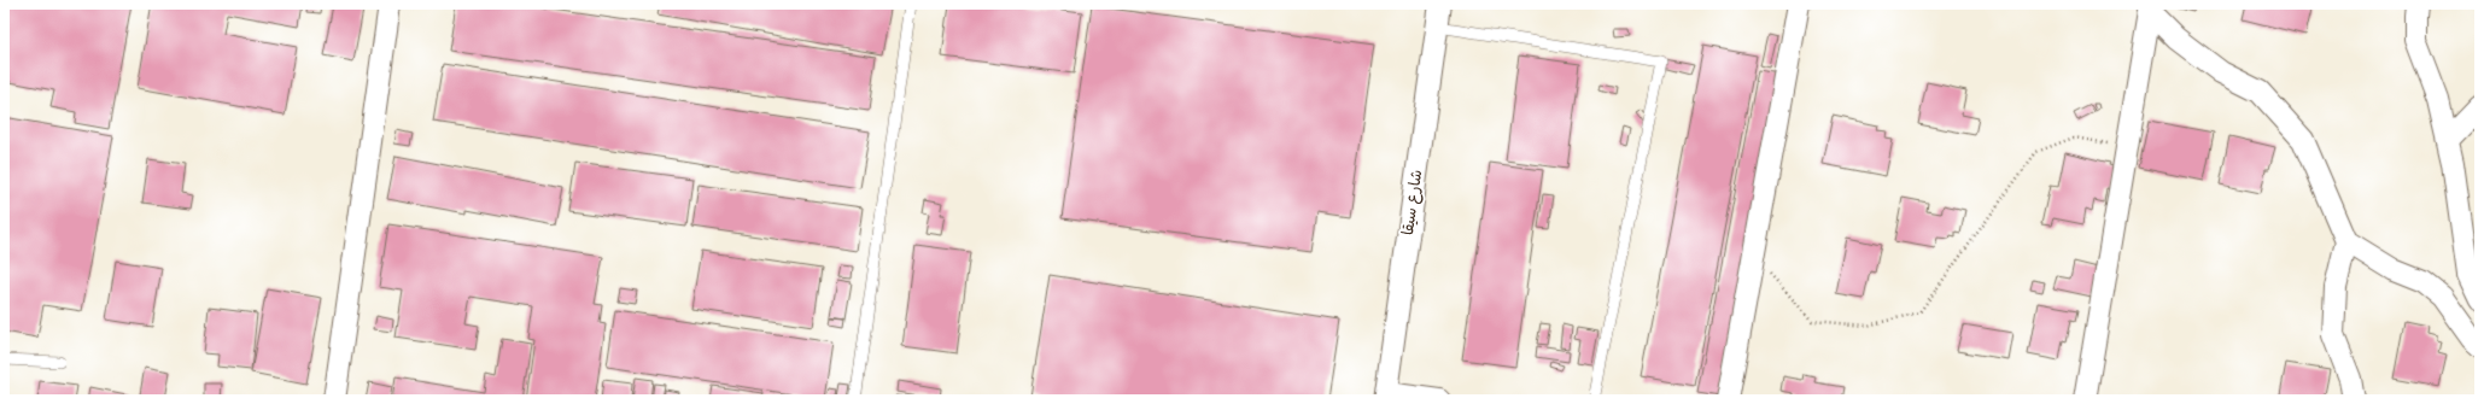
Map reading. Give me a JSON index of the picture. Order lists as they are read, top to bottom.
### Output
{
  "streets": {
    "street": ["شارع سيقا"]
  }
}
